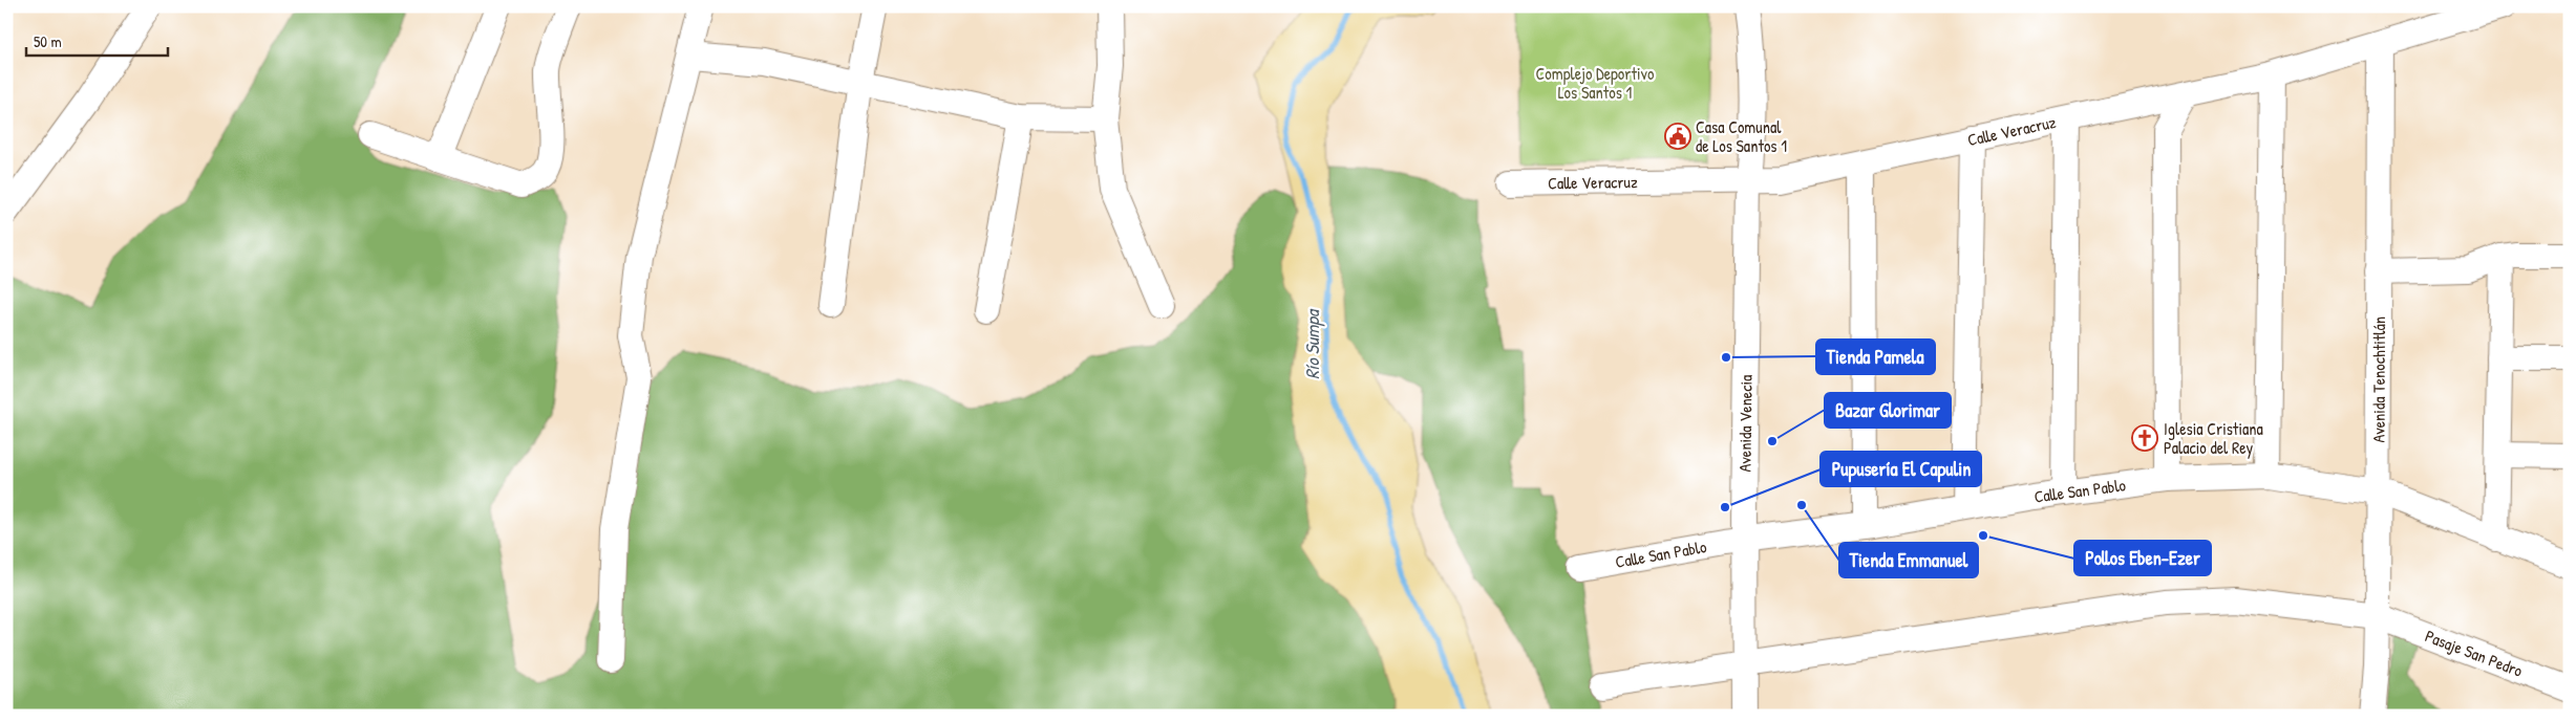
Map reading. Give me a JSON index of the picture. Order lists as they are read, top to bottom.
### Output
{
  "streets": {
    "street": [
      "Calle Veracruz",
      "Avenida Tenochtitlán",
      "Avenida Venecia",
      "Calle San Pablo",
      "Pasaje San Pedro"
    ]
  },
  "crossings": [
    ["Calle Veracruz", "Avenida Tenochtitlán"],
    ["Calle Veracruz", "Avenida Venecia"],
    ["Avenida Tenochtitlán", "Calle San Pablo"],
    ["Avenida Tenochtitlán", "Pasaje San Pedro"],
    ["Avenida Venecia", "Calle San Pablo"],
    ["Avenida Venecia", "Pasaje San Pedro"]
  ],
  "water": ["Río Sumpa"],
  "parks": ["Complejo Deportivo Los Santos 1"],
  "places": {
    "public building": ["Casa Comunal de Los Santos 1"],
    "other": [
      "Tienda Pamela",
      "Bazar Glorimar",
      "Tienda Emmanuel",
      "Pupusería El Capulin",
      "Pollos Eben-Ezer"
    ],
    "church": ["Iglesia Cristiana Palacio del Rey"]
  },
  "scale_bar": "50 m"
}
